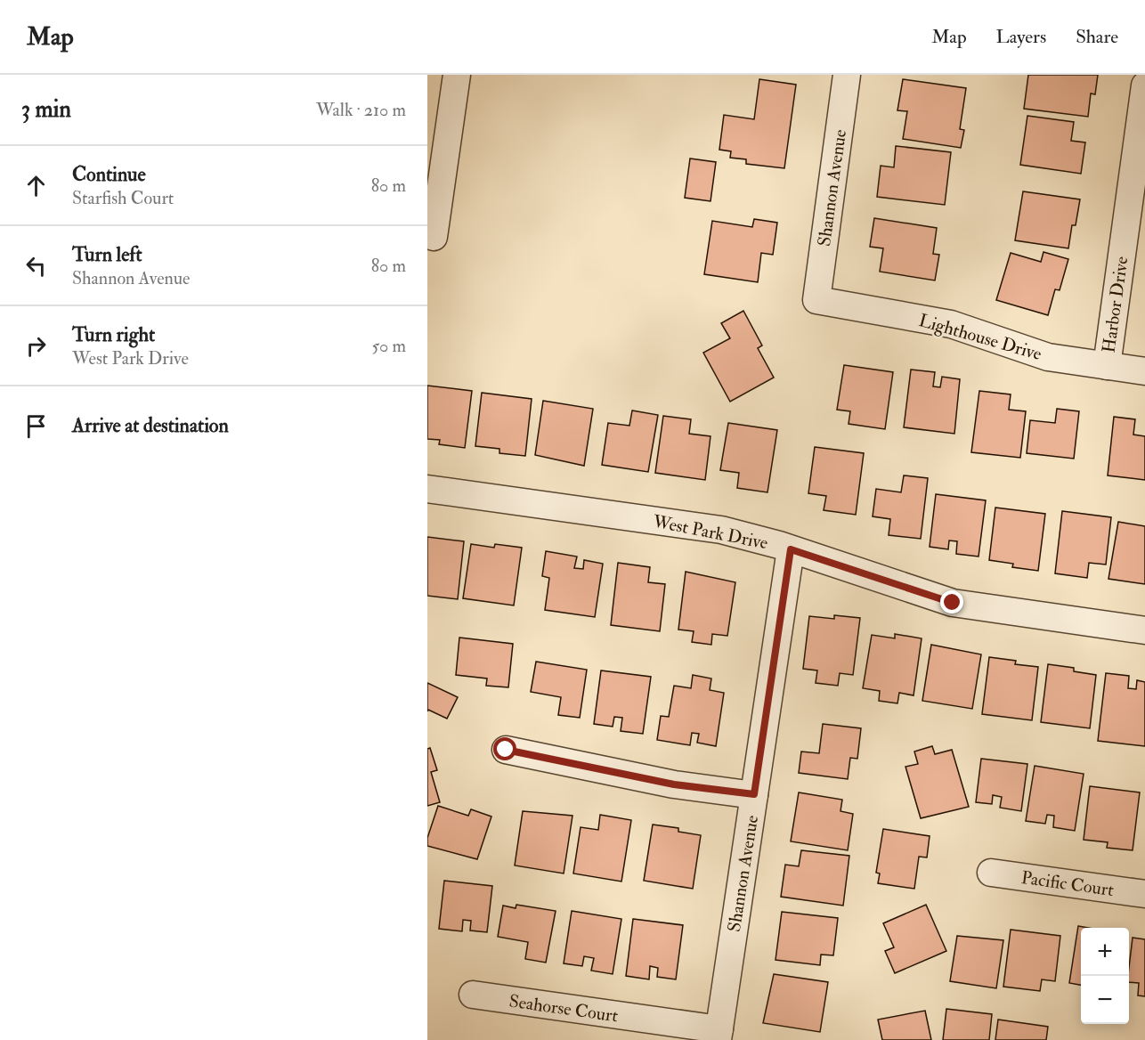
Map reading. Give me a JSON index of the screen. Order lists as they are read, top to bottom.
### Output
{
  "streets": {
    "street": [
      "Shannon Avenue",
      "Harbor Drive",
      "Lighthouse Drive",
      "West Park Drive",
      "Pacific Court",
      "Seahorse Court"
    ]
  },
  "crossings": [
    ["Shannon Avenue", "Lighthouse Drive"],
    ["Shannon Avenue", "West Park Drive"],
    ["Shannon Avenue", "Seahorse Court"],
    ["Harbor Drive", "Lighthouse Drive"]
  ],
  "page": {
    "header": "Map",
    "nav": ["Map", "Layers", "Share"],
    "heading": ["3 min", "Walk · 210 m"],
    "list": [
      ["Continue", "Starfish Court", "80 m"],
      ["Turn left", "Shannon Avenue", "80 m"],
      ["Turn right", "West Park Drive", "50 m"],
      "Arrive at destination"
    ],
    "map_buttons": ["+", "−"]
  }
}
